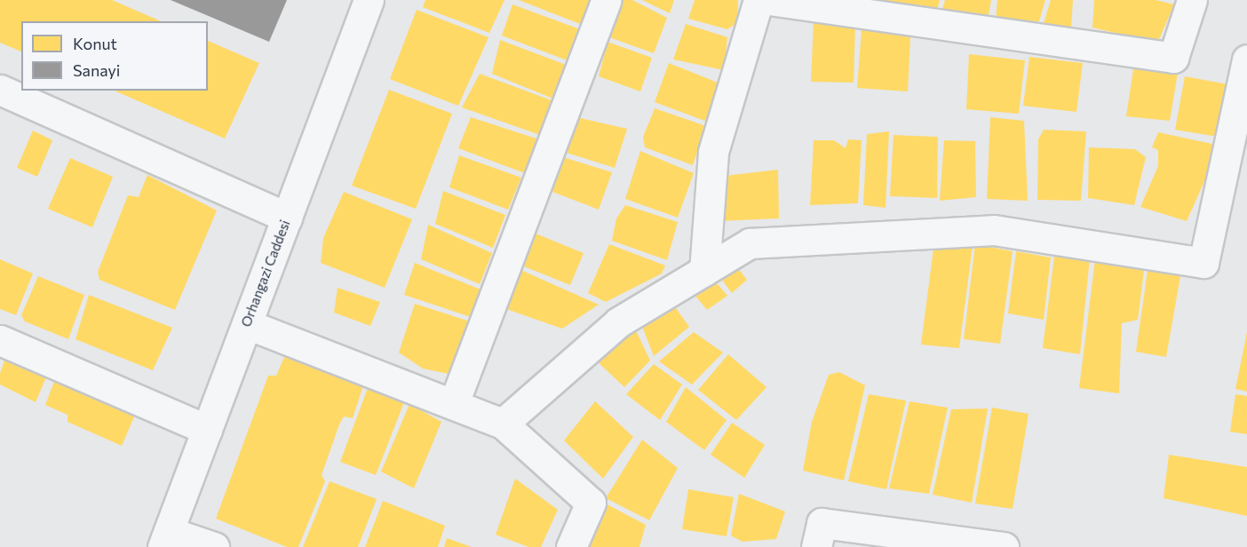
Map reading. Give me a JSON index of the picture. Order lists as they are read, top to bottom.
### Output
{
  "streets": {
    "street": ["Orhangazi Caddesi"]
  },
  "legend": ["Konut", "Sanayi"]
}
